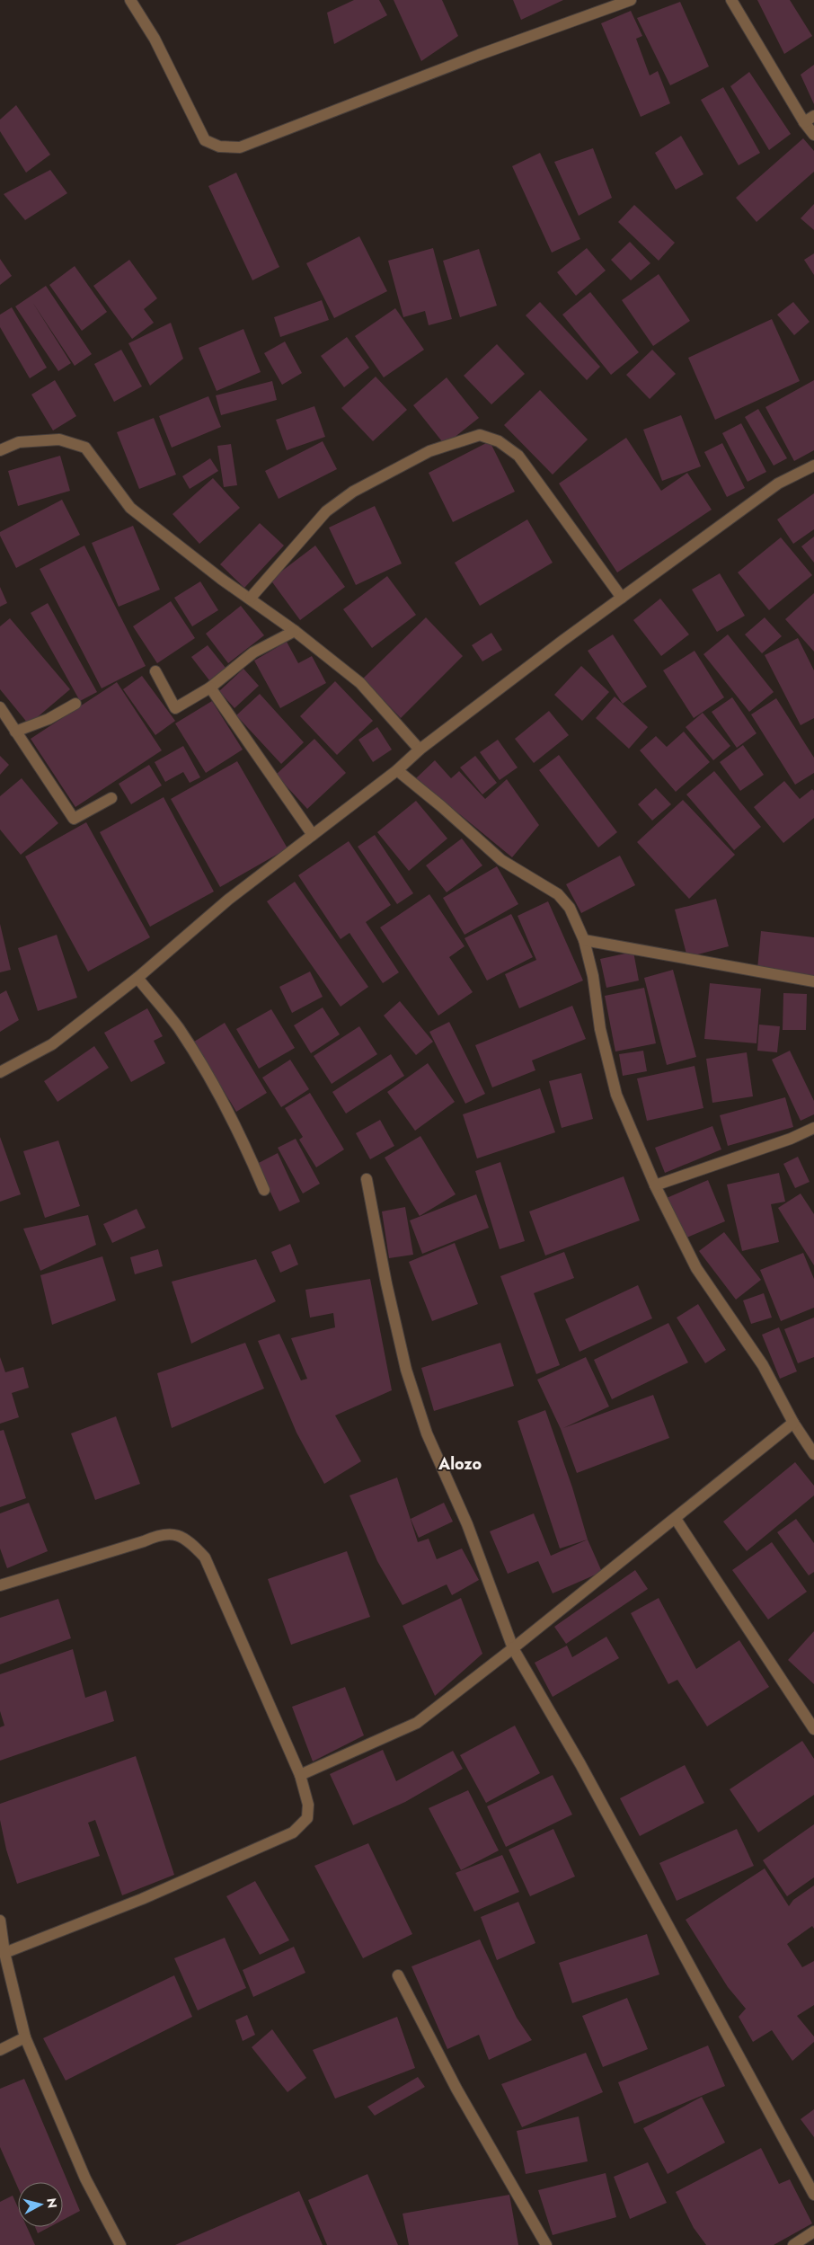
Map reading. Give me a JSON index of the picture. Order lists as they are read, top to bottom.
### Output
{
  "districts": ["Alozo"],
  "north": "right"
}
